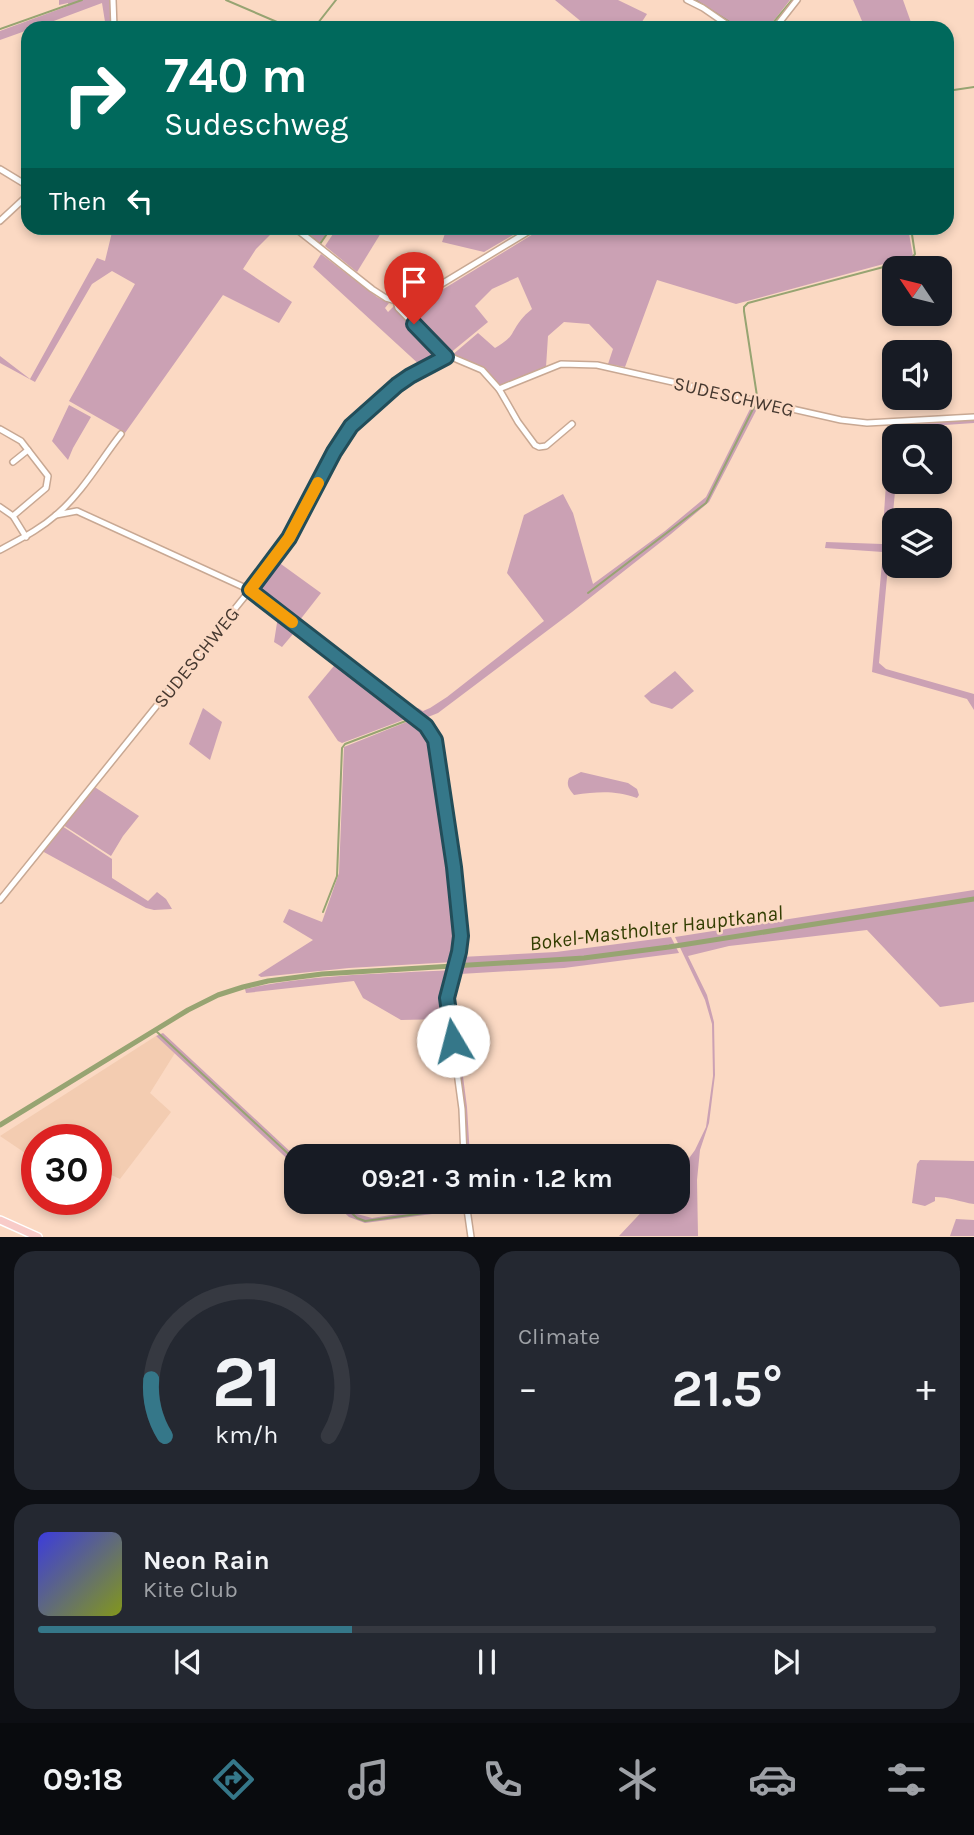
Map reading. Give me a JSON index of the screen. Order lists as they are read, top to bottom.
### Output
{
  "streets": {
    "street": ["SUDESCHWEG"]
  },
  "water": ["Bokel-Mastholter Hauptkanal"],
  "north": "top left",
  "page": {
    "turn": ["740 m", "Sudeschweg"],
    "then": "Then",
    "limit": "30",
    "trip": "09:21 · 3 min · 1.2 km",
    "tile": "Climate",
    "heat": ["−", "21.5°", "+"],
    "song": ["Neon Rain", "Kite Club"],
    "tabs": "09:18",
    "gauge": ["21", "km/h"]
  }
}
